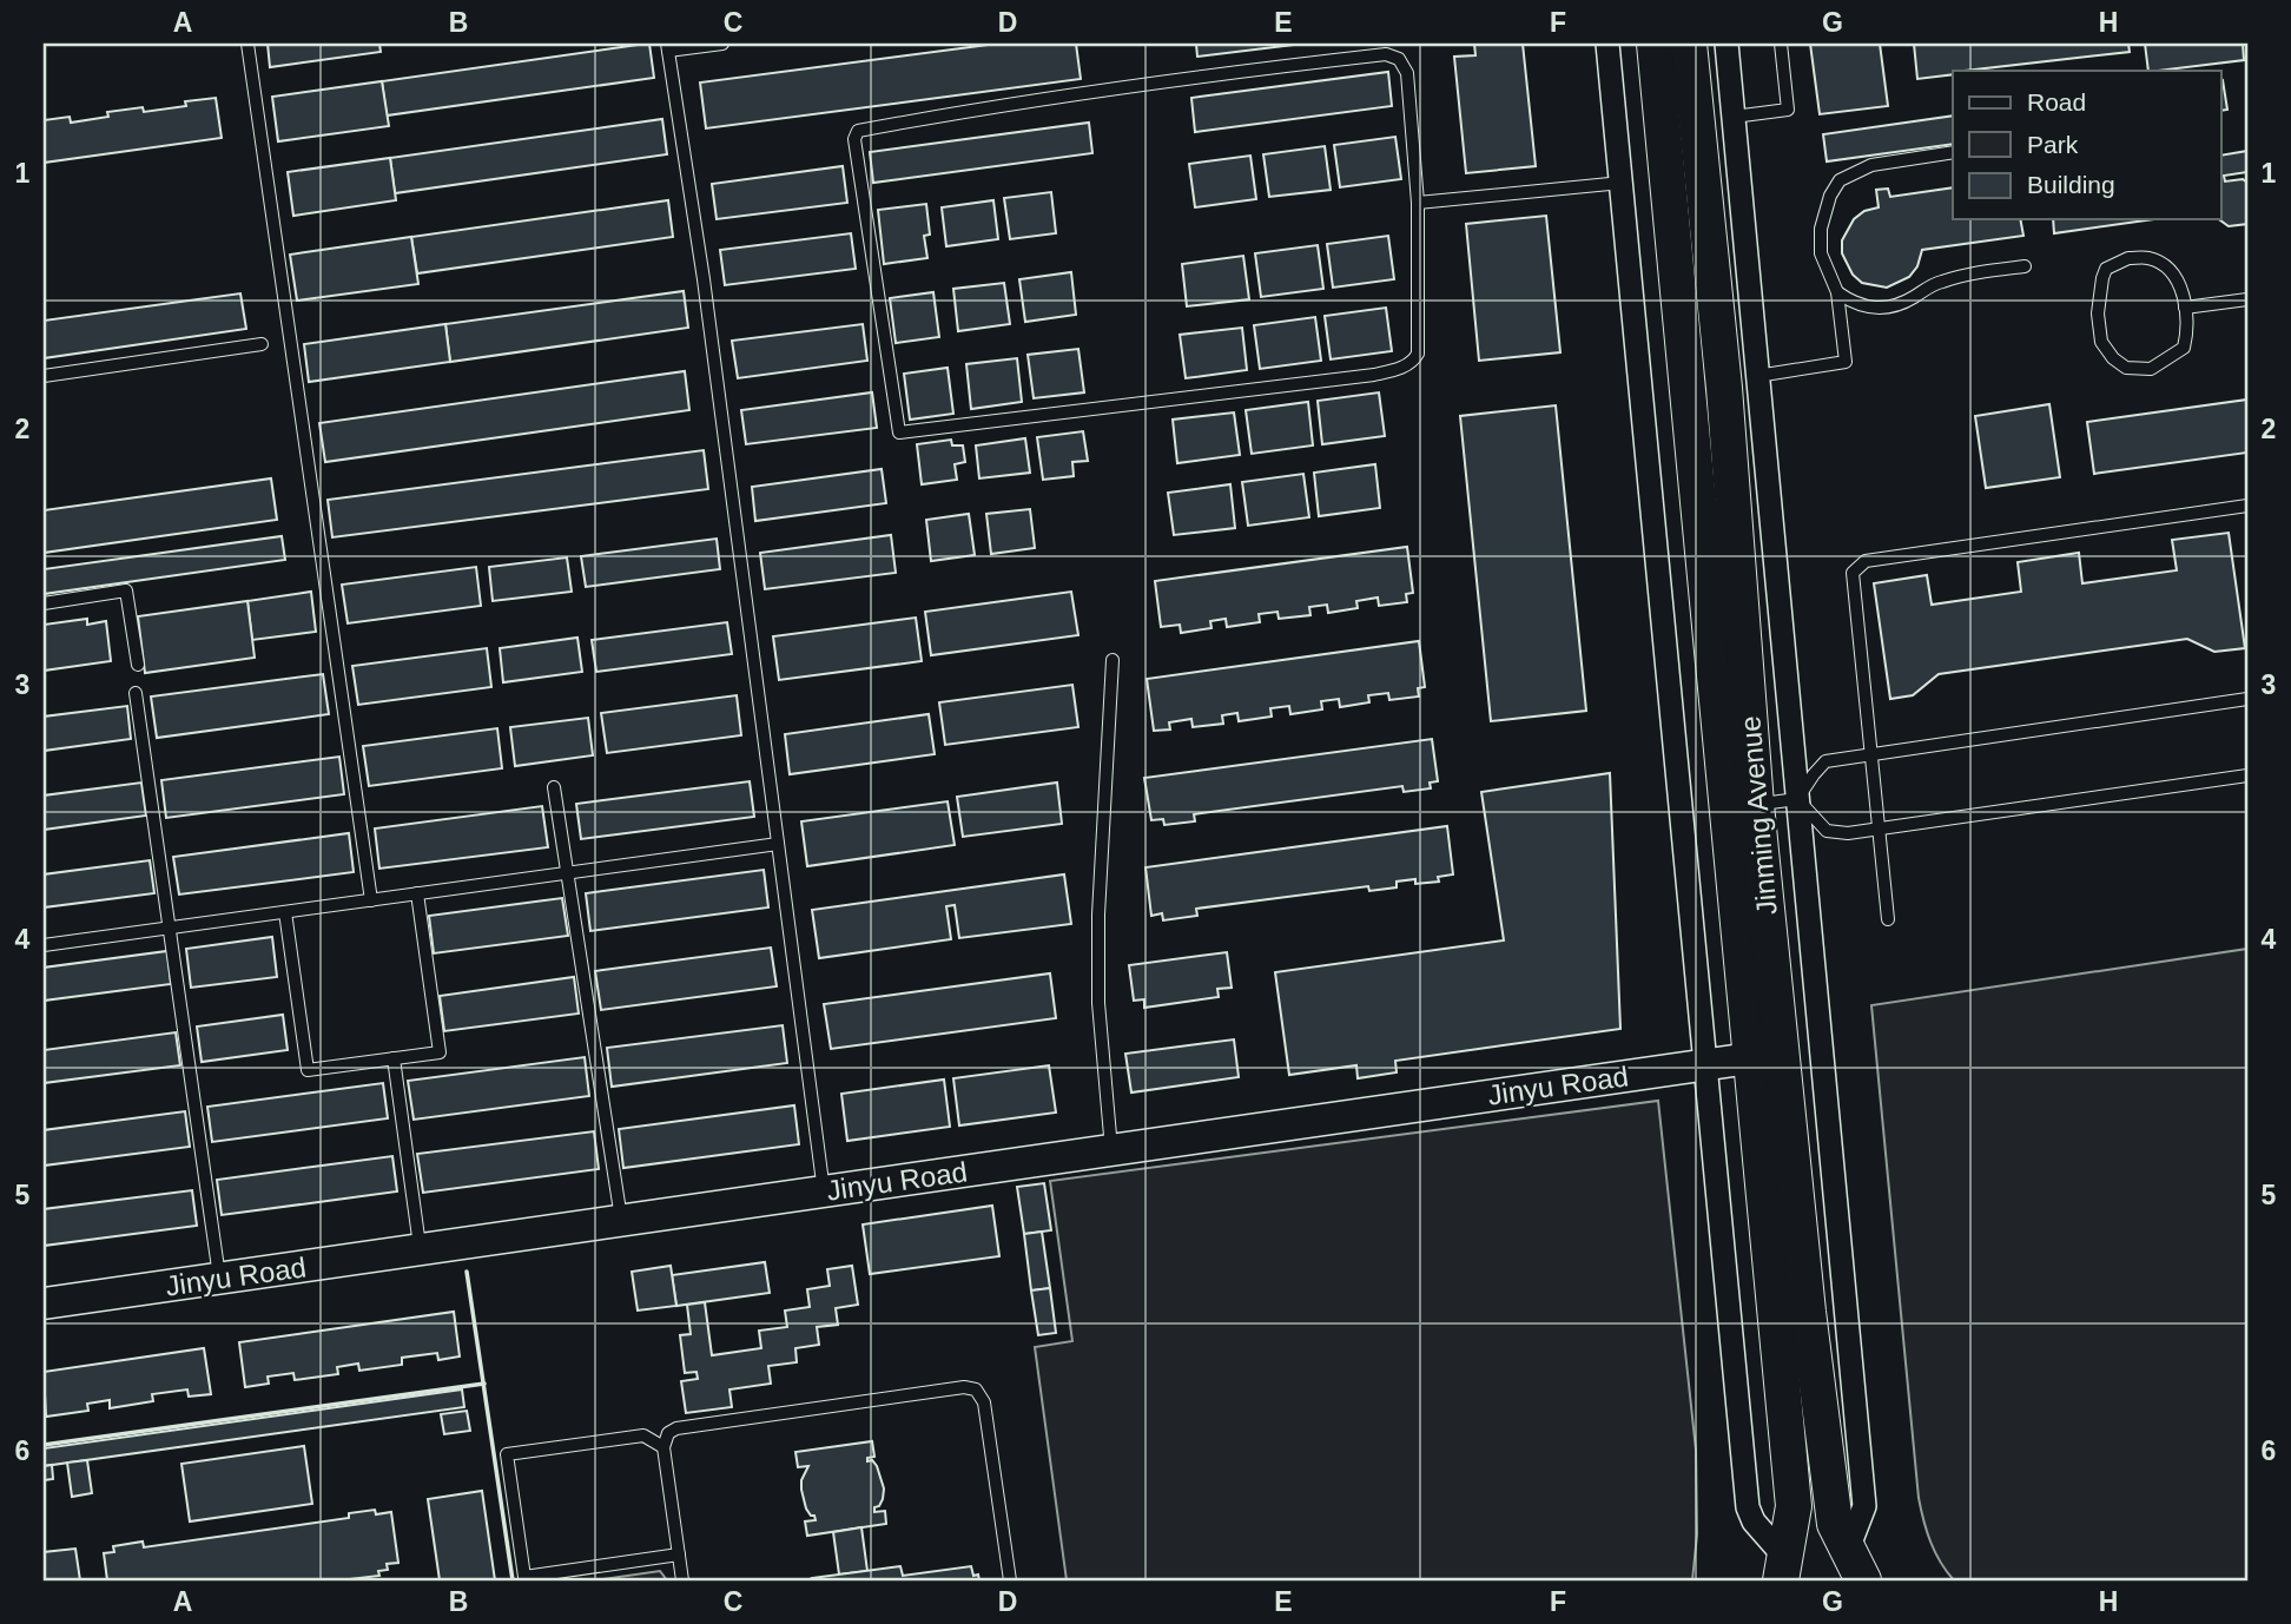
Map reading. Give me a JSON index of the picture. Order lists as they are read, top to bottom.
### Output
{
  "streets": {
    "main road": ["Jinming Avenue"],
    "street": ["Jinyu Road"]
  },
  "crossings": [
    ["Jinming Avenue", "Jinyu Road"]
  ],
  "legend": ["Road", "Park", "Building"],
  "grid": {
    "columns": [
      "A",
      "B",
      "C",
      "D",
      "E",
      "F",
      "G",
      "H"
    ],
    "rows": [
      "1",
      "2",
      "3",
      "4",
      "5",
      "6"
    ]
  }
}
